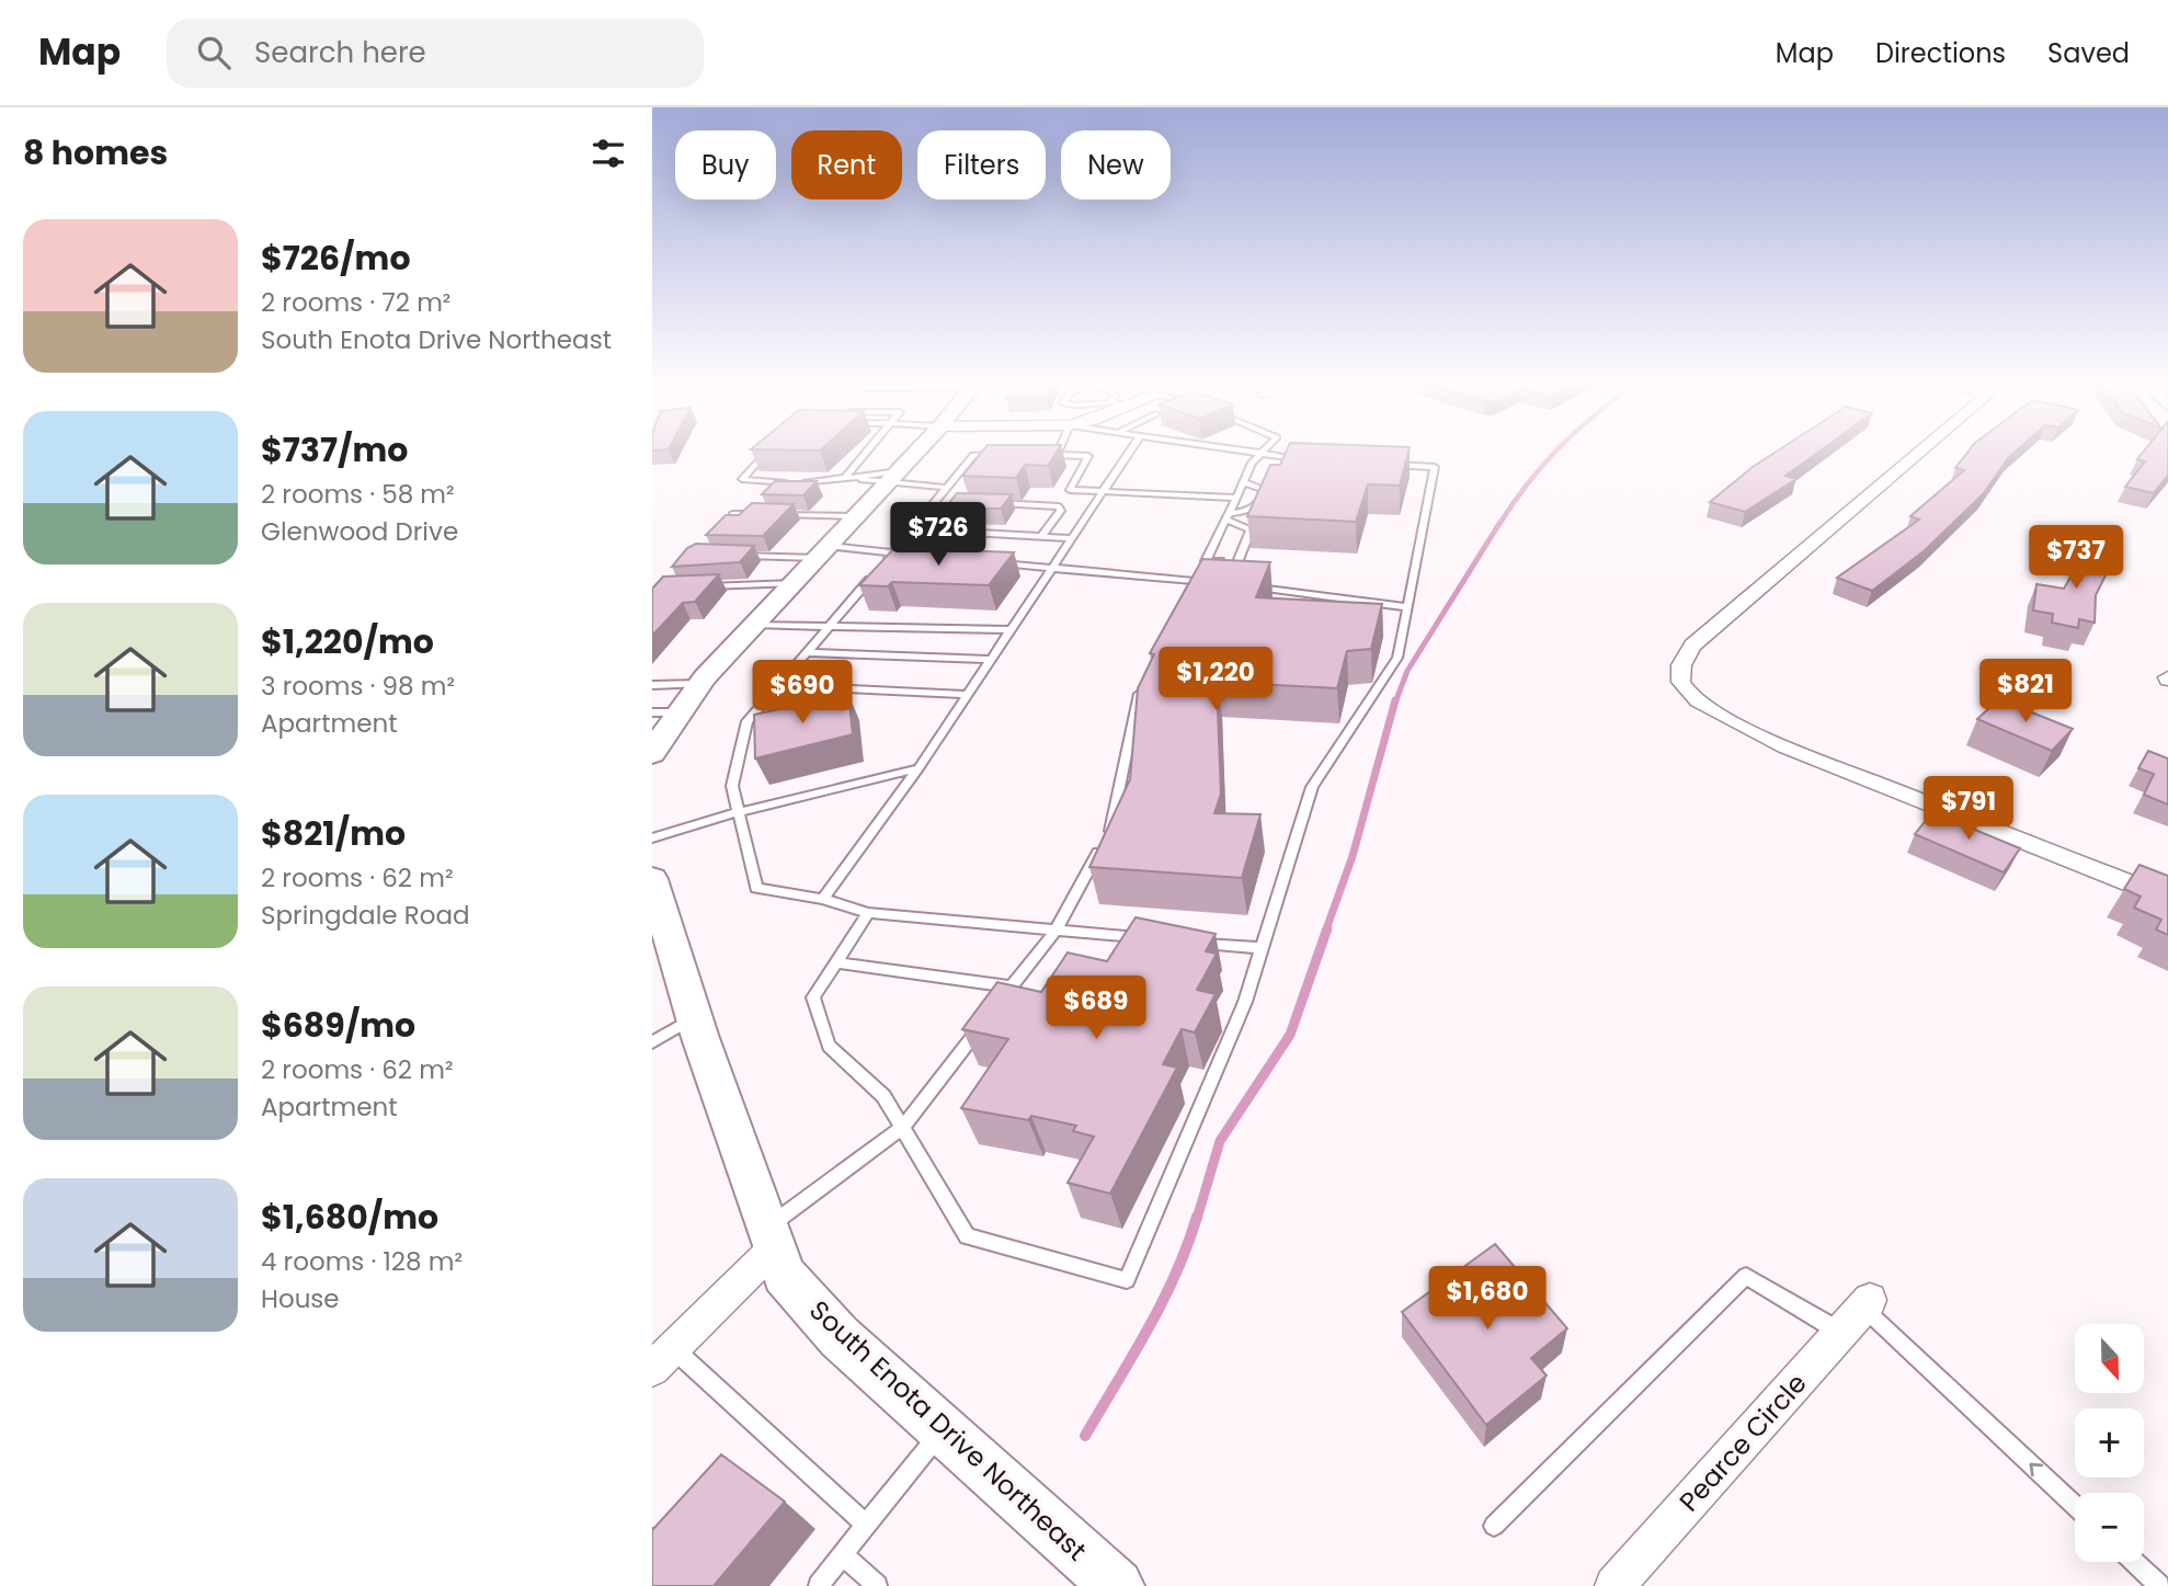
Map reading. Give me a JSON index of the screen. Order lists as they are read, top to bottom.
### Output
{
  "streets": {
    "main road": ["South Enota Drive Northeast"],
    "street": ["Pearce Circle"]
  },
  "north": "bottom",
  "page": {
    "header": "Map",
    "search": "Search here",
    "nav": ["Map", "Directions", "Saved"],
    "heading": "8 homes",
    "chip": [
      "Buy",
      "Rent",
      "Filters",
      "New"
    ],
    "list": [
      {
        "name": "$726/mo",
        "note": "2 rooms · 72 m² · South Enota Drive Northeast"
      },
      {
        "name": "$737/mo",
        "note": "2 rooms · 58 m² · Glenwood Drive"
      },
      {
        "name": "$1,220/mo",
        "note": "3 rooms · 98 m² · Apartment"
      },
      {
        "name": "$821/mo",
        "note": "2 rooms · 62 m² · Springdale Road"
      },
      {
        "name": "$689/mo",
        "note": "2 rooms · 62 m² · Apartment"
      },
      {
        "name": "$1,680/mo",
        "note": "4 rooms · 128 m² · House"
      }
    ],
    "price": [
      "$726",
      "$737",
      "$1,220",
      "$821",
      "$690",
      "$791",
      "$689",
      "$1,680"
    ],
    "map_buttons": ["+", "−"]
  }
}
